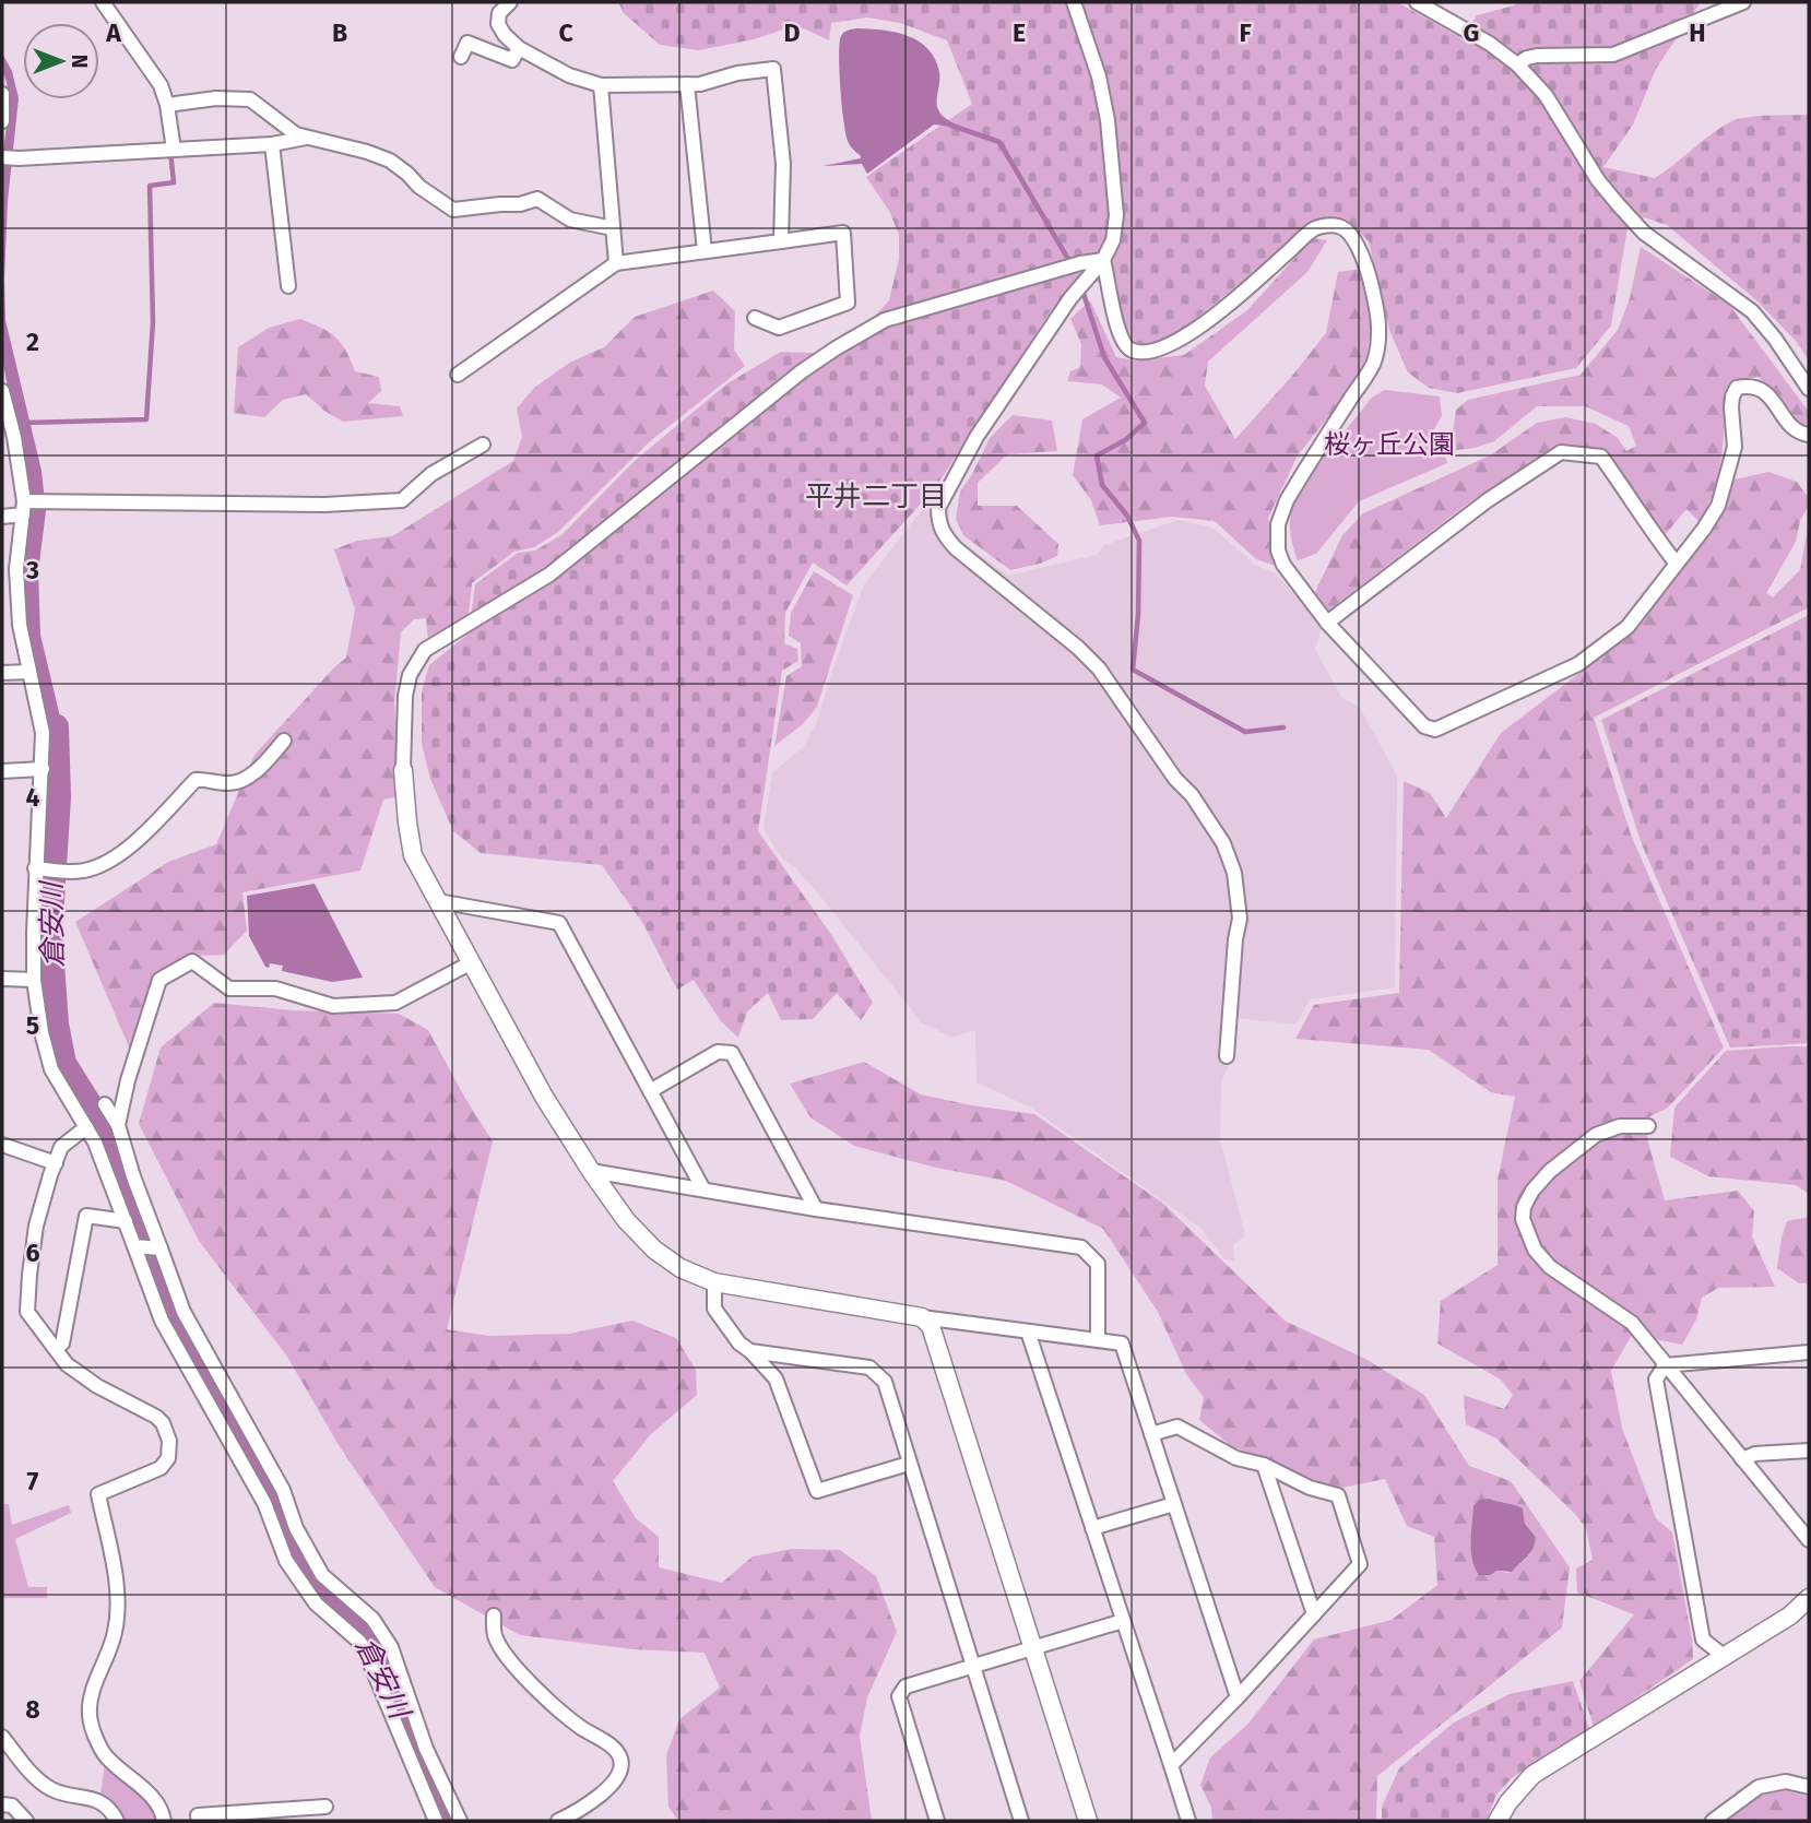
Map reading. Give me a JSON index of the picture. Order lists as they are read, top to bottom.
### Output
{
  "districts": ["平井二丁目"],
  "water": ["倉安川"],
  "parks": ["桜ヶ丘公園"],
  "north": "right",
  "grid": {
    "columns": [
      "A",
      "B",
      "C",
      "D",
      "E",
      "F",
      "G",
      "H"
    ],
    "rows": [
      "2",
      "3",
      "4",
      "5",
      "6",
      "7",
      "8"
    ]
  }
}
